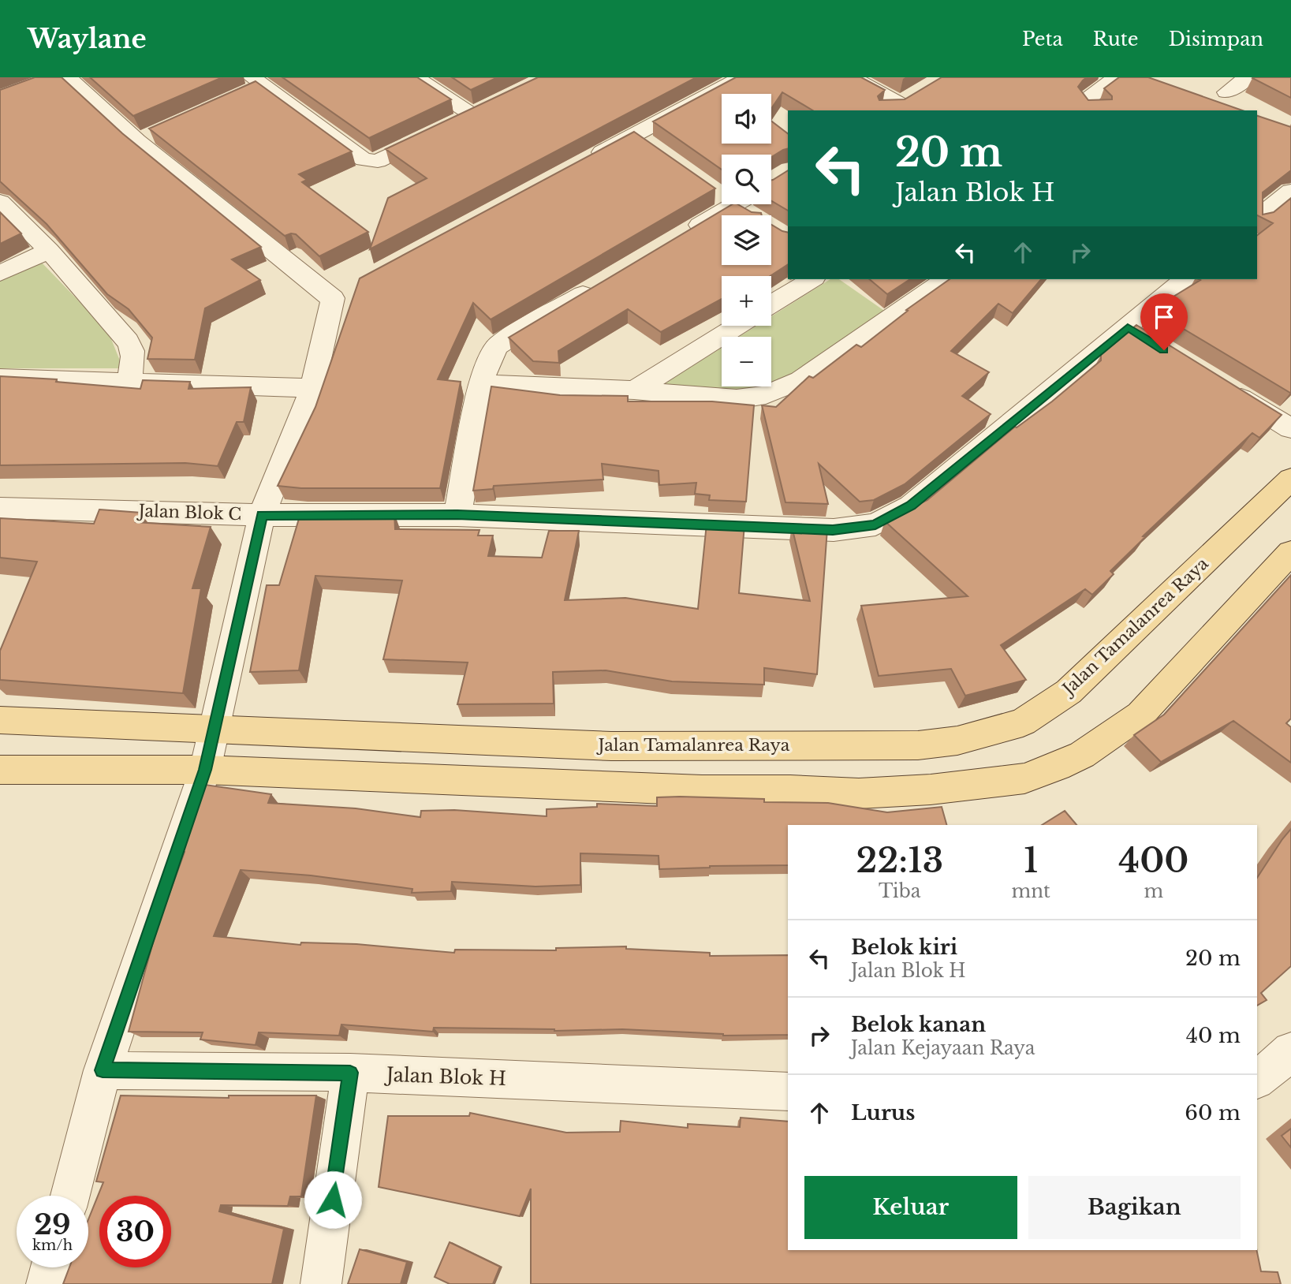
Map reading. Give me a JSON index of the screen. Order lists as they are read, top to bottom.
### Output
{
  "streets": {
    "main road": ["Jalan Tamalanrea Raya"],
    "street": ["Jalan Blok C", "Jalan Blok H"]
  },
  "page": {
    "header": "Waylane",
    "nav": ["Peta", "Rute", "Disimpan"],
    "map_buttons": ["+", "−"],
    "turn": ["20 m", "Jalan Blok H"],
    "eta": [
      "22:13",
      "Tiba",
      "1",
      "mnt",
      "400",
      "m"
    ],
    "list": [
      {
        "name": "Belok kiri",
        "note": "Jalan Blok H",
        "value": "20 m"
      },
      {
        "name": "Belok kanan",
        "note": "Jalan Kejayaan Raya",
        "value": "40 m"
      },
      {
        "name": "Lurus",
        "value": "60 m"
      }
    ],
    "buttons": ["Keluar", "Bagikan"],
    "speed": "29 km/h",
    "limit": "30"
  }
}
